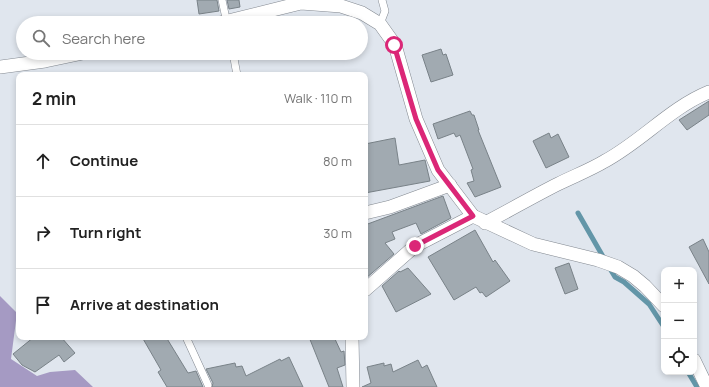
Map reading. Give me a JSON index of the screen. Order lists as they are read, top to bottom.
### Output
{
  "page": {
    "search": "Search here",
    "heading": ["2 min", "Walk · 110 m"],
    "list": [
      ["Continue", "80 m"],
      ["Turn right", "30 m"],
      "Arrive at destination"
    ],
    "map_buttons": ["+", "−"]
  }
}
